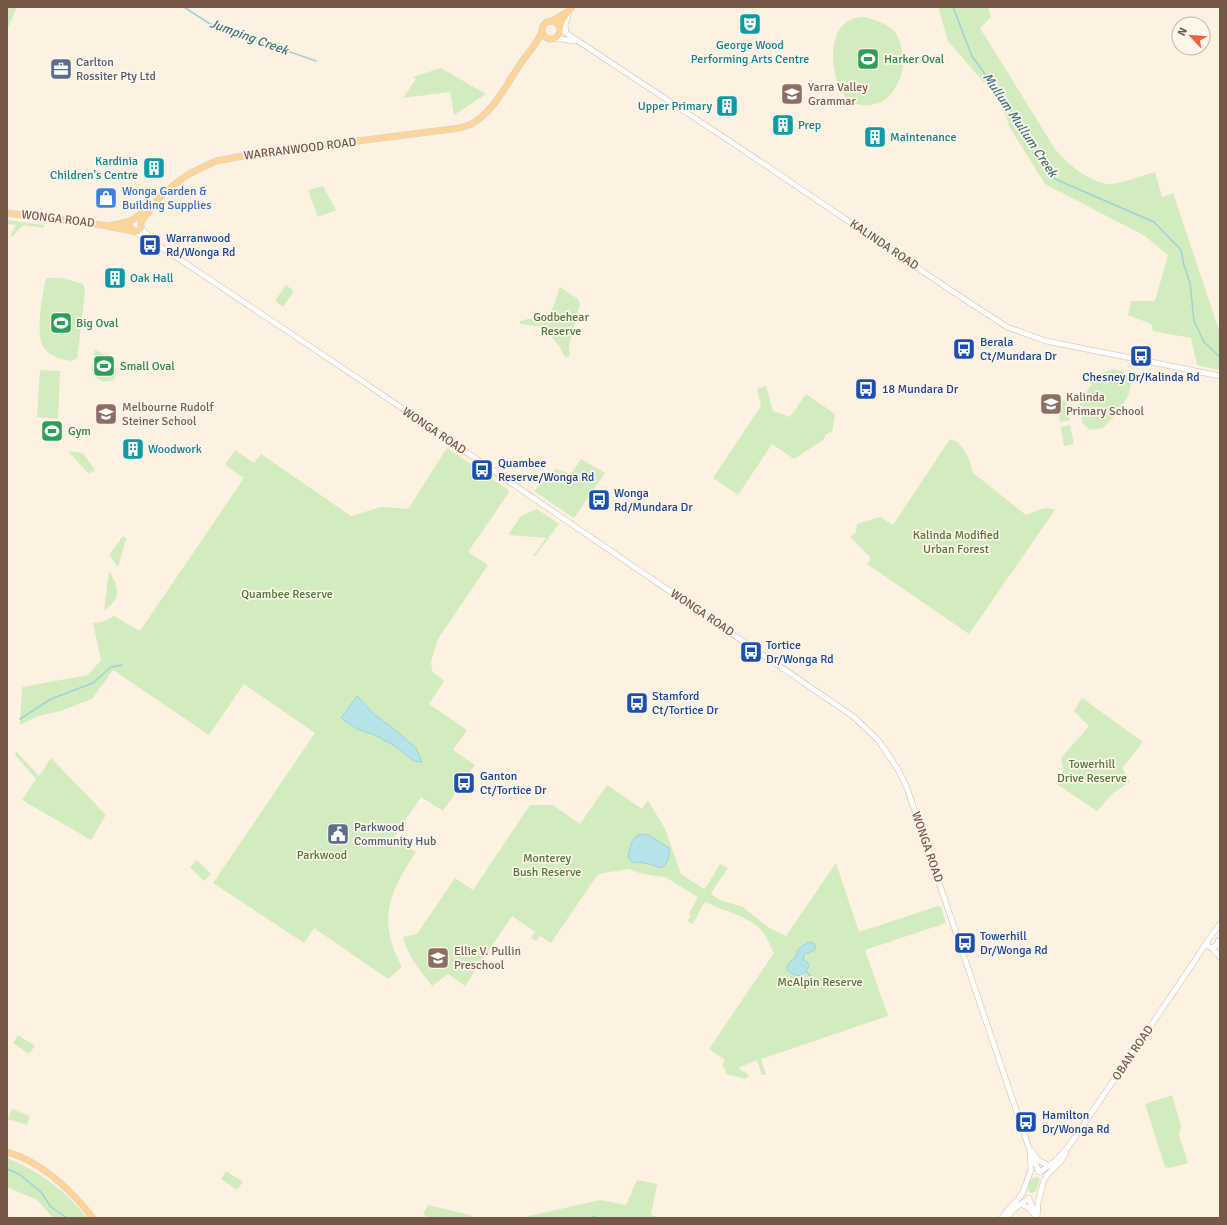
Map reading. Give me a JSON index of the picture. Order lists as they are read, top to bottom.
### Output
{
  "streets": {
    "main road": [
      "WARRANWOOD ROAD",
      "WONGA ROAD",
      "KALINDA ROAD",
      "OBAN ROAD"
    ]
  },
  "crossings": [
    ["WARRANWOOD ROAD", "WONGA ROAD"]
  ],
  "water": ["Jumping Creek", "Mullum Mullum Creek"],
  "parks": [
    "Godbehear Reserve",
    "Kalinda Modified Urban Forest",
    "Quambee Reserve",
    "Towerhill Drive Reserve",
    "Parkwood",
    "Monterey Bush Reserve",
    "McAlpin Reserve"
  ],
  "places": {
    "theatre": ["George Wood Performing Arts Centre"],
    "sports": [
      "Harker Oval",
      "Big Oval",
      "Small Oval",
      "Gym"
    ],
    "office": ["Carlton Rossiter Pty Ltd"],
    "school or university": [
      "Yarra Valley Grammar",
      "Kalinda Primary School",
      "Melbourne Rudolf Steiner School",
      "Ellie V. Pullin Preschool"
    ],
    "building": [
      "Upper Primary",
      "Prep",
      "Maintenance",
      "Kardinia Children's Centre",
      "Oak Hall",
      "Woodwork"
    ],
    "shop": ["Wonga Garden & Building Supplies"],
    "bus stop": [
      "Warranwood Rd/Wonga Rd",
      "Berala Ct/Mundara Dr",
      "Chesney Dr/Kalinda Rd",
      "18 Mundara Dr",
      "Quambee Reserve/Wonga Rd",
      "Wonga Rd/Mundara Dr",
      "Tortice Dr/Wonga Rd",
      "Stamford Ct/Tortice Dr",
      "Ganton Ct/Tortice Dr",
      "Towerhill Dr/Wonga Rd",
      "Hamilton Dr/Wonga Rd"
    ],
    "public building": ["Parkwood Community Hub"]
  },
  "north": "top left"
}
